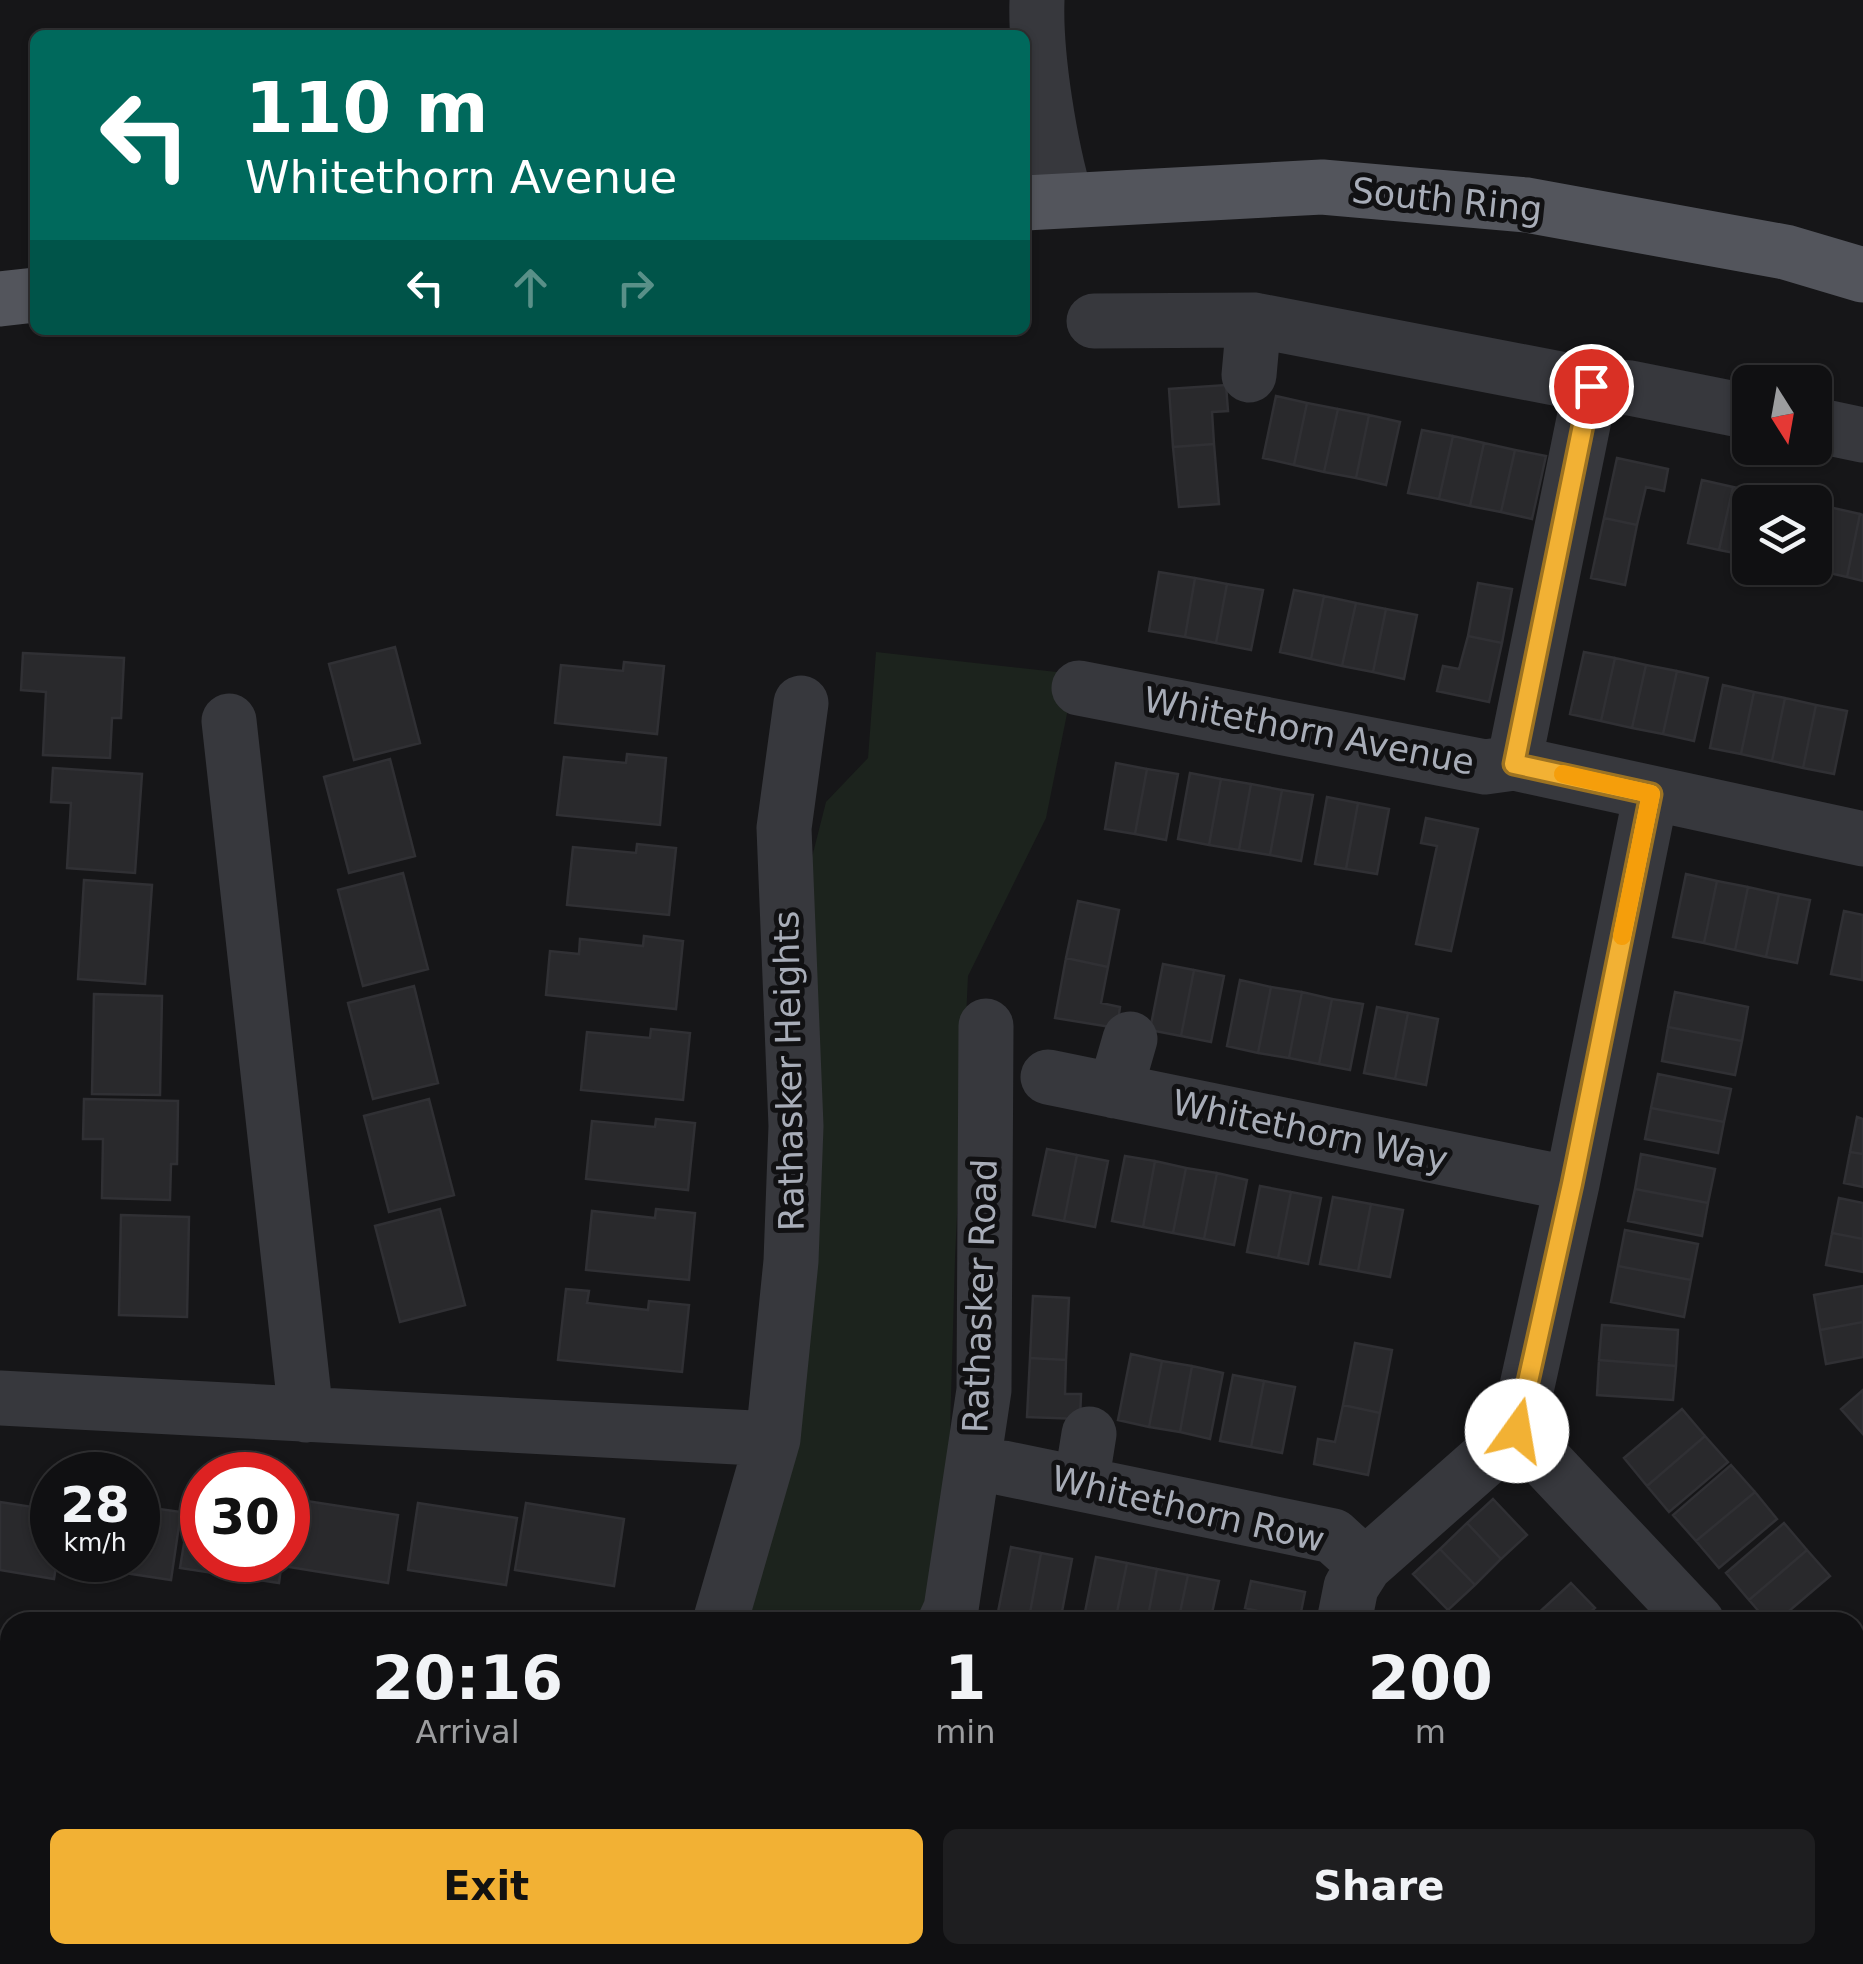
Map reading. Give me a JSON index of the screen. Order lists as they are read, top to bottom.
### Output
{
  "streets": {
    "main road": ["South Ring"],
    "street": [
      "Whitethorn Avenue",
      "Rathasker Heights",
      "Whitethorn Way",
      "Rathasker Road",
      "Whitethorn Row"
    ]
  },
  "north": "bottom",
  "page": {
    "turn": ["110 m", "Whitethorn Avenue"],
    "speed": "28 km/h",
    "limit": "30",
    "eta": [
      "20:16",
      "Arrival",
      "1",
      "min",
      "200",
      "m"
    ],
    "buttons": ["Exit", "Share"]
  }
}
